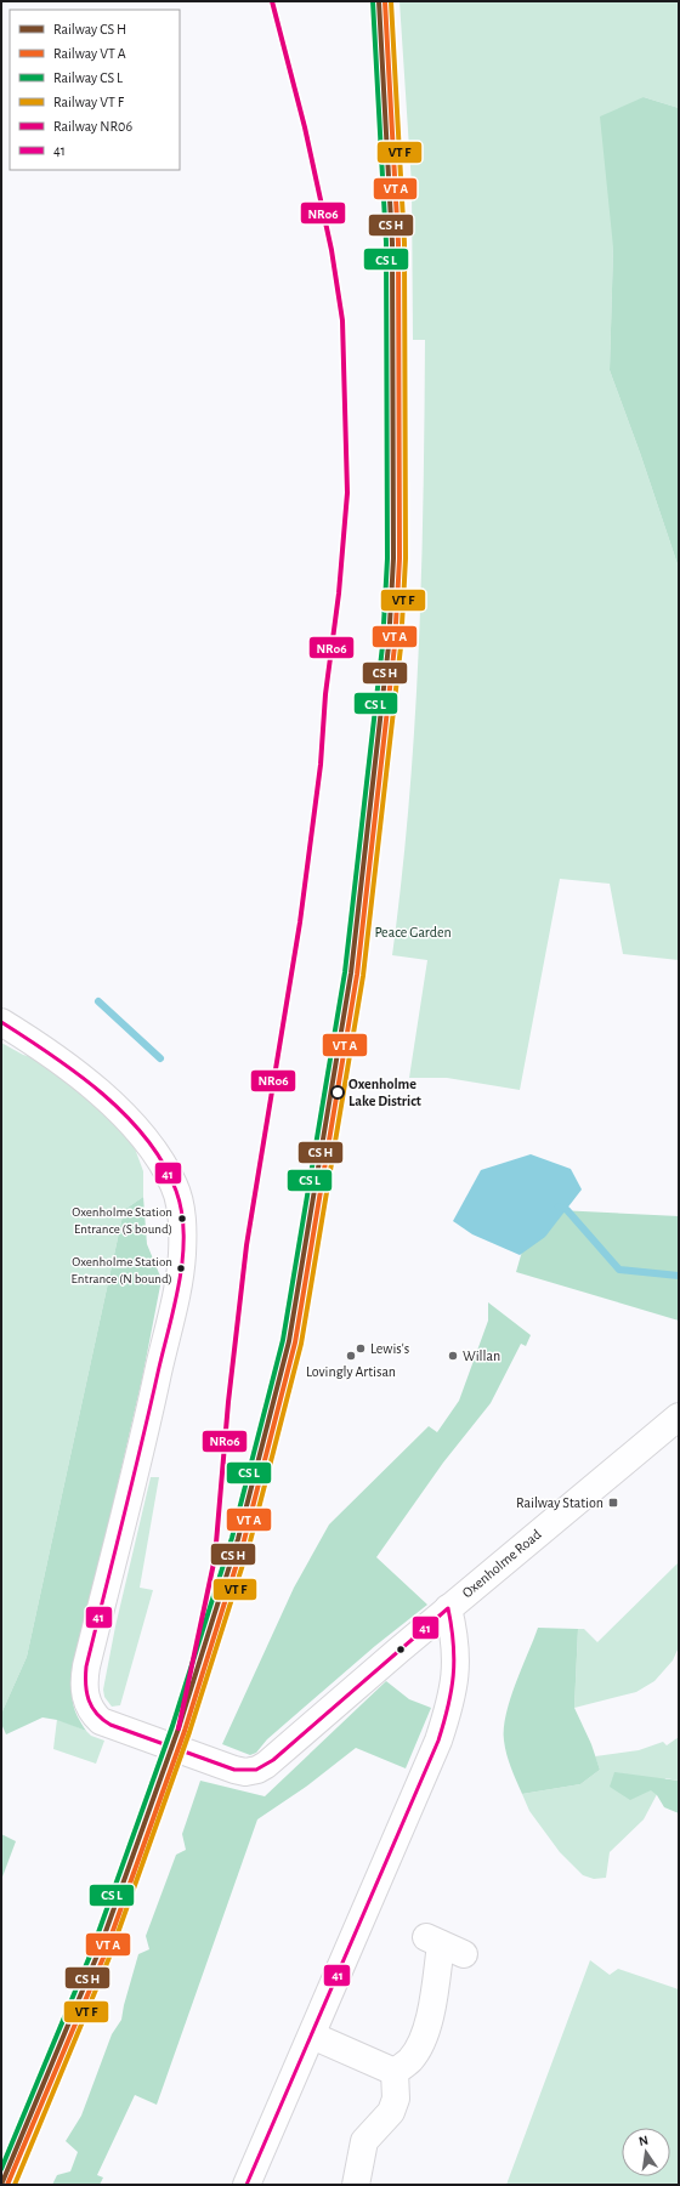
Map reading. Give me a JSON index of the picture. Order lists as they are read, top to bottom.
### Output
{
  "streets": {
    "main road": ["Oxenholme Road"]
  },
  "parks": ["Peace Garden"],
  "places": {
    "other": [
      "Oxenholme Lake District",
      "Oxenholme Station Entrance (S bound)",
      "Oxenholme Station Entrance (N bound)",
      "Lewis's",
      "Lovingly Artisan",
      "Willan"
    ],
    "transit": ["Railway Station"]
  },
  "lines": ["rail line NR06", "transit line 41"],
  "legend": [
    "Railway CS H",
    "Railway VT A",
    "Railway CS L",
    "Railway VT F",
    "Railway NR06",
    "41"
  ],
  "north": "top"
}
